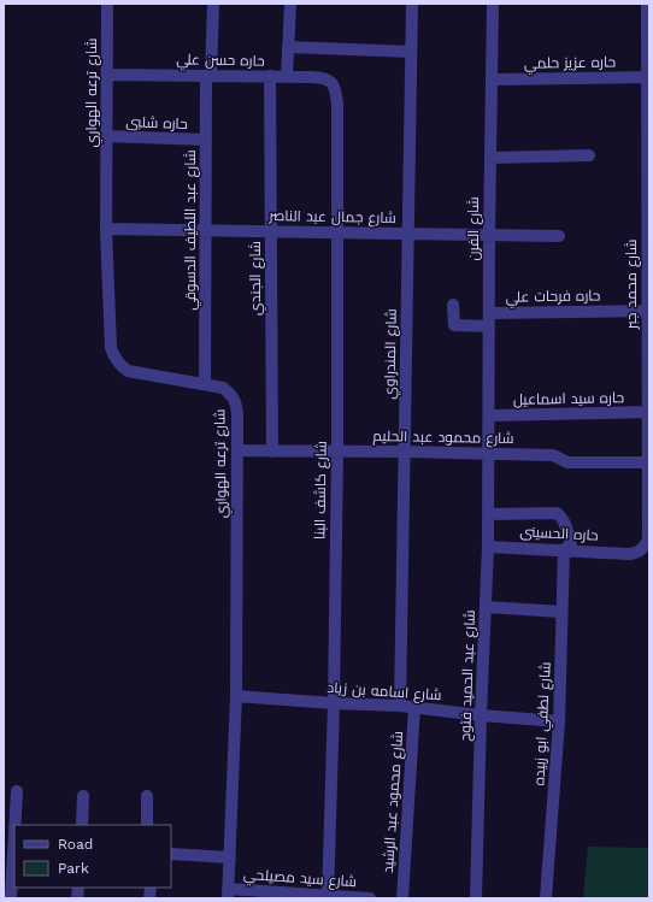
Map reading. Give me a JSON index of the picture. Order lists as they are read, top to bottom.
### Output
{
  "streets": {
    "street": [
      "حاره حسن علي",
      "حاره عزيز حلمي",
      "شارع ترعه الهواري",
      "حاره شلبى",
      "شارع جمال عبد الناصر",
      "شارع الفرن",
      "شارع عبد اللطيف الدسوقي",
      "شارع الجندي",
      "شارع محمد جبر",
      "حاره فرحات علي",
      "شارع المندراوي",
      "حاره سيد اسماعيل",
      "شارع محمود عبد الحليم",
      "شارع كاشف البنا",
      "حاره الحسينى",
      "شارع عبد الحميد فتوح",
      "شارع اسامه بن زياد",
      "شارع لطفي ابو زبيده",
      "شارع محمود عبد الرشيد",
      "شارع سيد مصيلحي"
    ]
  },
  "crossings": [
    ["حاره حسن علي", "شارع ترعه الهواري"],
    ["حاره حسن علي", "شارع عبد اللطيف الدسوقي"],
    ["حاره حسن علي", "شارع الجندي"],
    ["حاره حسن علي", "شارع كاشف البنا"],
    ["حاره عزيز حلمي", "شارع الفرن"],
    ["حاره عزيز حلمي", "شارع محمد جبر"],
    ["شارع ترعه الهواري", "حاره شلبى"],
    ["شارع ترعه الهواري", "شارع جمال عبد الناصر"],
    ["شارع ترعه الهواري", "شارع عبد اللطيف الدسوقي"],
    ["شارع ترعه الهواري", "شارع محمود عبد الحليم"],
    ["شارع ترعه الهواري", "شارع اسامه بن زياد"],
    ["شارع ترعه الهواري", "شارع سيد مصيلحي"],
    ["حاره شلبى", "شارع عبد اللطيف الدسوقي"],
    ["شارع جمال عبد الناصر", "شارع الفرن"],
    ["شارع جمال عبد الناصر", "شارع عبد اللطيف الدسوقي"],
    ["شارع جمال عبد الناصر", "شارع الجندي"],
    ["شارع جمال عبد الناصر", "شارع المندراوي"],
    ["شارع جمال عبد الناصر", "شارع كاشف البنا"],
    ["شارع الفرن", "حاره فرحات علي"],
    ["شارع الفرن", "حاره سيد اسماعيل"],
    ["شارع الفرن", "شارع محمود عبد الحليم"],
    ["شارع الفرن", "شارع عبد الحميد فتوح"],
    ["شارع الجندي", "شارع محمود عبد الحليم"],
    ["شارع محمد جبر", "حاره فرحات علي"],
    ["شارع محمد جبر", "حاره سيد اسماعيل"],
    ["شارع محمد جبر", "شارع محمود عبد الحليم"],
    ["شارع محمد جبر", "حاره الحسينى"],
    ["شارع المندراوي", "شارع محمود عبد الحليم"],
    ["شارع المندراوي", "شارع اسامه بن زياد"],
    ["شارع محمود عبد الحليم", "شارع كاشف البنا"],
    ["شارع محمود عبد الحليم", "شارع عبد الحميد فتوح"],
    ["شارع كاشف البنا", "شارع اسامه بن زياد"],
    ["شارع كاشف البنا", "شارع سيد مصيلحي"],
    ["حاره الحسينى", "شارع عبد الحميد فتوح"],
    ["حاره الحسينى", "شارع لطفي ابو زبيده"],
    ["شارع عبد الحميد فتوح", "شارع اسامه بن زياد"],
    ["شارع عبد الحميد فتوح", "شارع لطفي ابو زبيده"],
    ["شارع اسامه بن زياد", "شارع لطفي ابو زبيده"],
    ["شارع اسامه بن زياد", "شارع محمود عبد الرشيد"]
  ],
  "legend": ["Road", "Park"]
}
